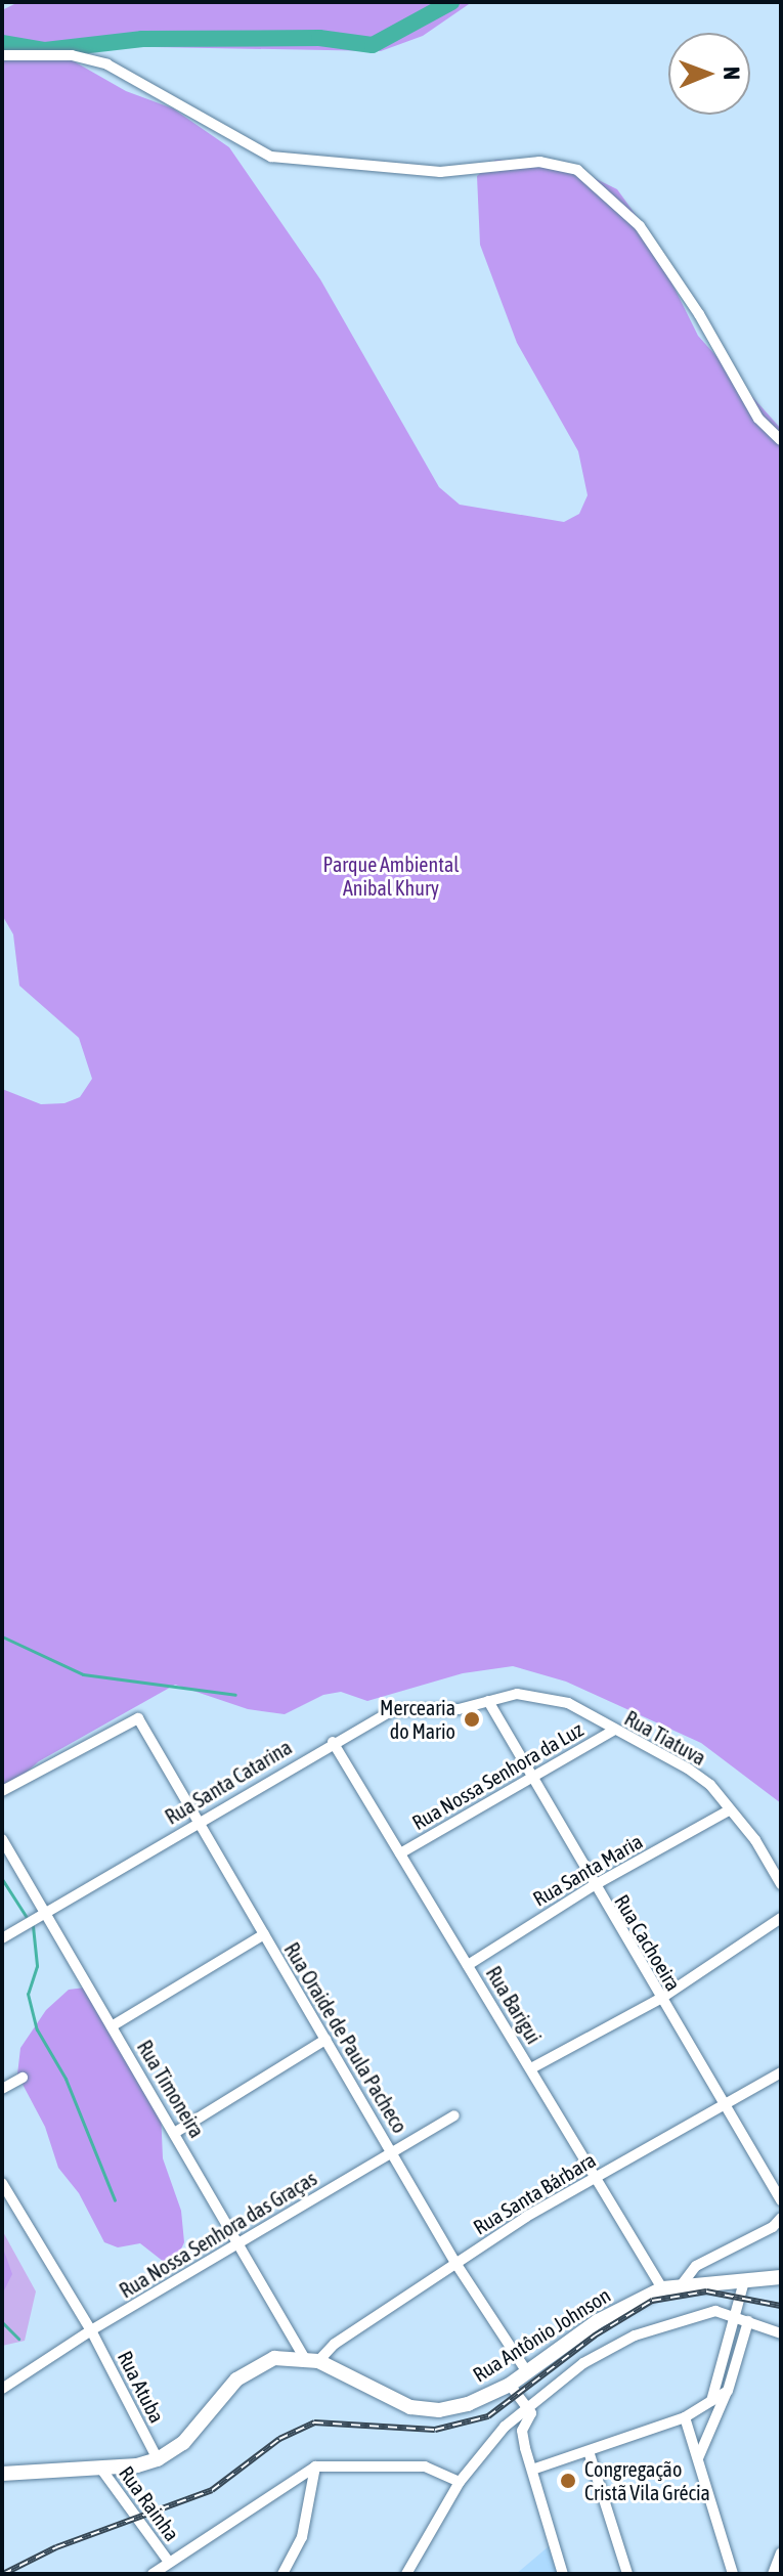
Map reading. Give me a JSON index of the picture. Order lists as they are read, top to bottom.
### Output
{
  "streets": {
    "main road": ["Rua Antônio Johnson"],
    "street": [
      "Rua Tiatuva",
      "Rua Nossa Senhora da Luz",
      "Rua Santa Catarina",
      "Rua Santa Maria",
      "Rua Cachoeira",
      "Rua Barigui",
      "Rua Oraide de Paula Pacheco",
      "Rua Timoneira",
      "Rua Santa Bárbara",
      "Rua Nossa Senhora das Graças",
      "Rua Atuba",
      "Rua Rainha"
    ]
  },
  "crossings": [
    ["Rua Tiatuva", "Rua Nossa Senhora da Luz"],
    ["Rua Tiatuva", "Rua Santa Catarina"],
    ["Rua Tiatuva", "Rua Santa Maria"],
    ["Rua Tiatuva", "Rua Cachoeira"],
    ["Rua Nossa Senhora da Luz", "Rua Cachoeira"],
    ["Rua Nossa Senhora da Luz", "Rua Barigui"],
    ["Rua Santa Catarina", "Rua Cachoeira"],
    ["Rua Santa Catarina", "Rua Barigui"],
    ["Rua Santa Catarina", "Rua Oraide de Paula Pacheco"],
    ["Rua Santa Catarina", "Rua Timoneira"],
    ["Rua Santa Maria", "Rua Cachoeira"],
    ["Rua Santa Maria", "Rua Barigui"],
    ["Rua Cachoeira", "Rua Santa Bárbara"],
    ["Rua Barigui", "Rua Santa Bárbara"],
    ["Rua Barigui", "Rua Antônio Johnson"],
    ["Rua Oraide de Paula Pacheco", "Rua Santa Bárbara"],
    ["Rua Oraide de Paula Pacheco", "Rua Nossa Senhora das Graças"],
    ["Rua Oraide de Paula Pacheco", "Rua Antônio Johnson"],
    ["Rua Timoneira", "Rua Santa Bárbara"],
    ["Rua Timoneira", "Rua Nossa Senhora das Graças"],
    ["Rua Timoneira", "Rua Antônio Johnson"],
    ["Rua Santa Bárbara", "Rua Antônio Johnson"],
    ["Rua Nossa Senhora das Graças", "Rua Atuba"]
  ],
  "parks": ["Parque Ambiental Anibal Khury"],
  "places": ["Mercearia do Mario", "Congregação Cristã Vila Grécia"],
  "north": "right"
}
